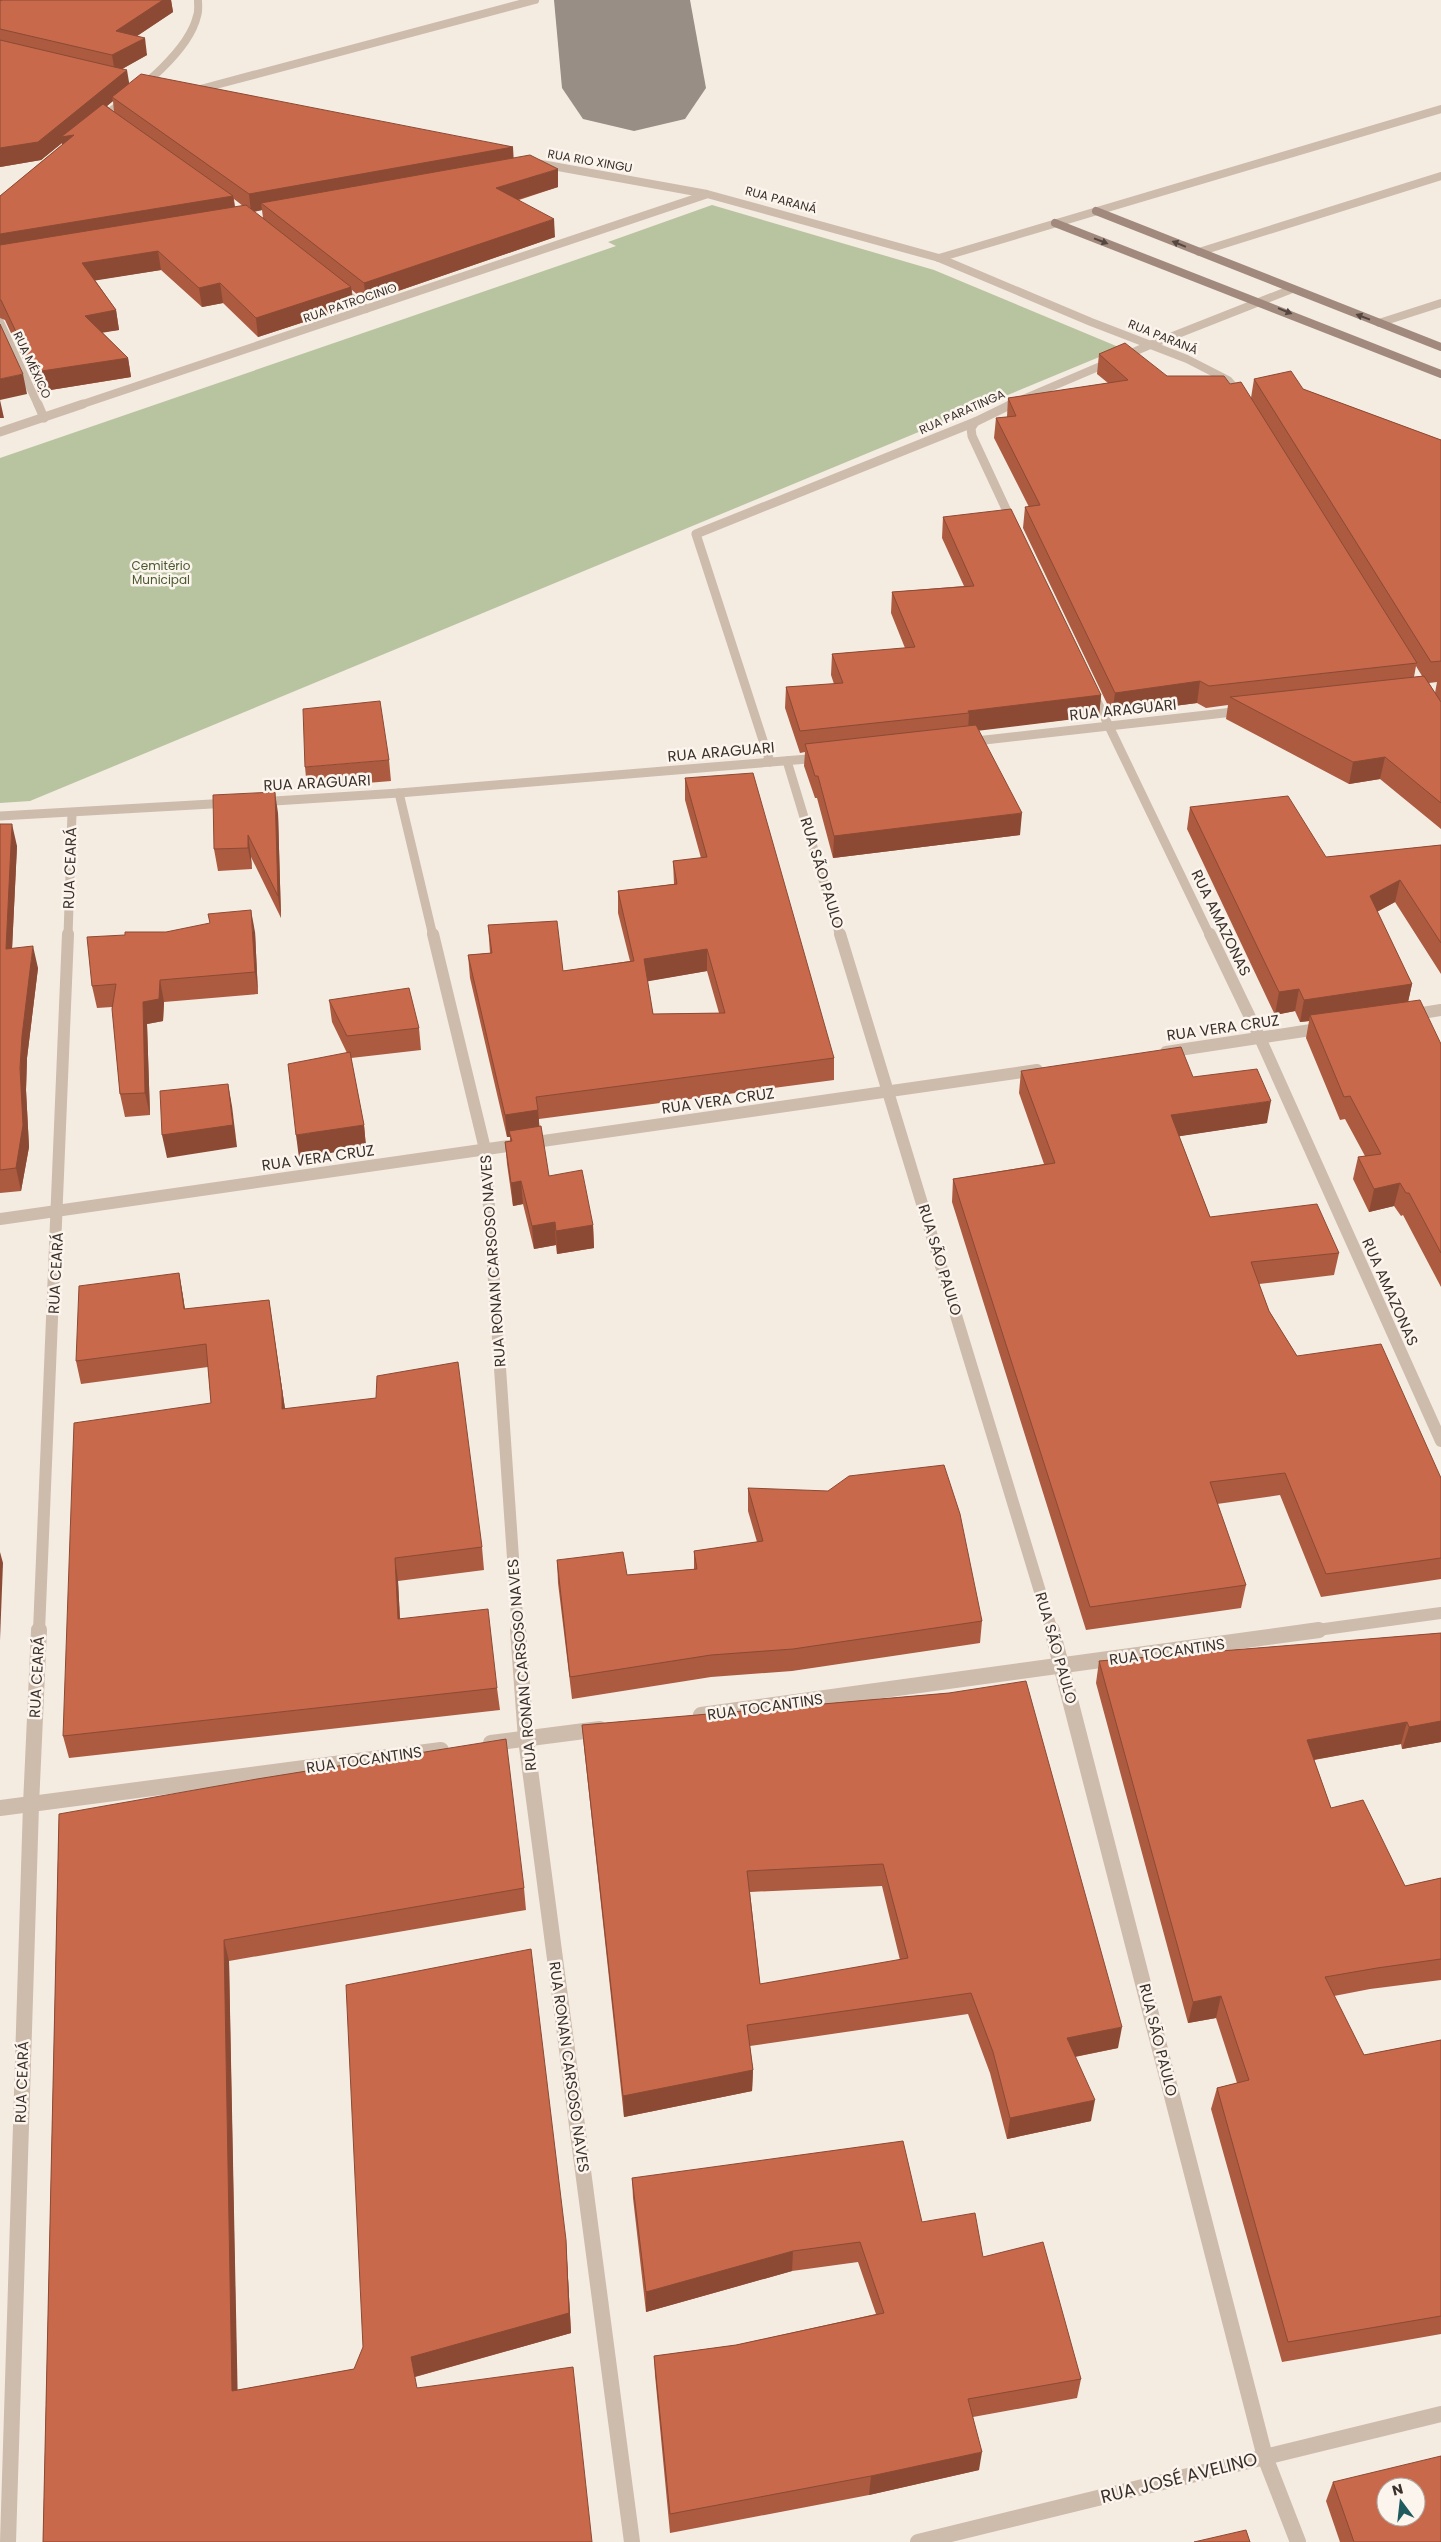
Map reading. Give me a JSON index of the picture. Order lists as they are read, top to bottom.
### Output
{
  "streets": {
    "street": [
      "RUA RIO XINGU",
      "RUA PARANÁ",
      "RUA PATROCINIO",
      "RUA MÉXICO",
      "RUA PARATINGA",
      "RUA ARAGUARI",
      "RUA CEARÁ",
      "RUA SÃO PAULO",
      "RUA AMAZONAS",
      "RUA VERA CRUZ",
      "RUA RONAN CARSOSO NAVES",
      "RUA TOCANTINS",
      "RUA JOSÉ AVELINO"
    ]
  },
  "crossings": [
    ["RUA RIO XINGU", "RUA PARANÁ"],
    ["RUA RIO XINGU", "RUA PATROCINIO"],
    ["RUA PARANÁ", "RUA PATROCINIO"],
    ["RUA PARANÁ", "RUA PARATINGA"],
    ["RUA PATROCINIO", "RUA MÉXICO"],
    ["RUA PARATINGA", "RUA ARAGUARI"],
    ["RUA ARAGUARI", "RUA CEARÁ"],
    ["RUA ARAGUARI", "RUA SÃO PAULO"],
    ["RUA ARAGUARI", "RUA AMAZONAS"],
    ["RUA ARAGUARI", "RUA RONAN CARSOSO NAVES"],
    ["RUA CEARÁ", "RUA VERA CRUZ"],
    ["RUA CEARÁ", "RUA TOCANTINS"],
    ["RUA SÃO PAULO", "RUA VERA CRUZ"],
    ["RUA SÃO PAULO", "RUA TOCANTINS"],
    ["RUA SÃO PAULO", "RUA JOSÉ AVELINO"],
    ["RUA AMAZONAS", "RUA VERA CRUZ"],
    ["RUA VERA CRUZ", "RUA RONAN CARSOSO NAVES"]
  ],
  "parks": ["Cemitério Municipal"],
  "north": "top"
}
